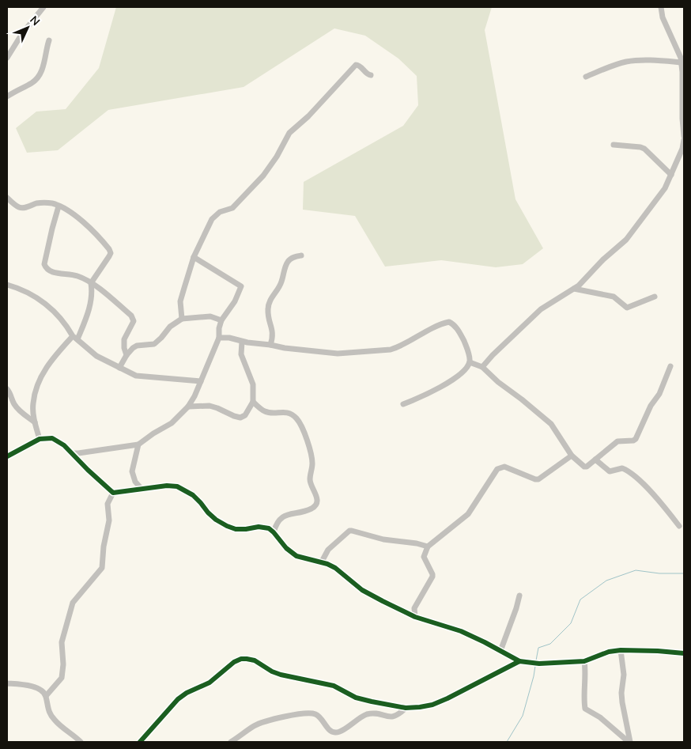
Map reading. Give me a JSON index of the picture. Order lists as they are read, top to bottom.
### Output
{
  "north": "top right"
}
